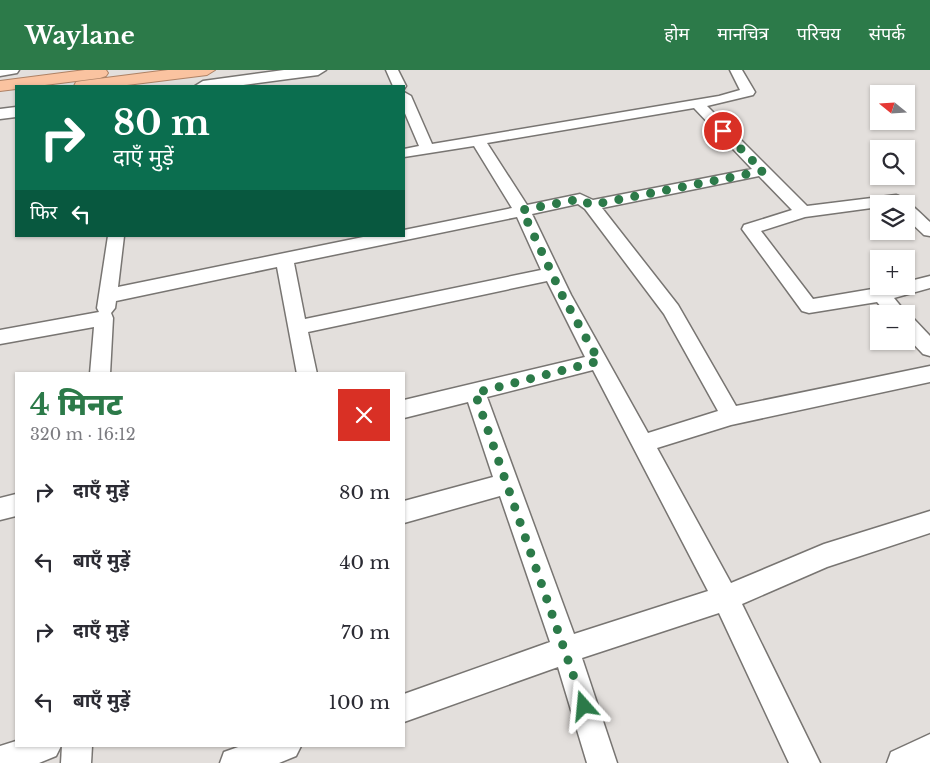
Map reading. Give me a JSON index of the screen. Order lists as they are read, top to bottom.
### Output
{
  "north": "left",
  "page": {
    "header": "Waylane",
    "nav": [
      "होम",
      "मानचित्र",
      "परिचय",
      "संपर्क"
    ],
    "map_buttons": ["+", "−"],
    "turn": ["80 m", "दाएँ मुड़ें"],
    "then": "फिर",
    "heading": ["4 मिनट", "320 m · 16:12"],
    "list": [
      {
        "name": "दाएँ मुड़ें",
        "value": "80 m"
      },
      {
        "name": "बाएँ मुड़ें",
        "value": "40 m"
      },
      {
        "name": "दाएँ मुड़ें",
        "value": "70 m"
      },
      {
        "name": "बाएँ मुड़ें",
        "value": "100 m"
      }
    ]
  }
}
